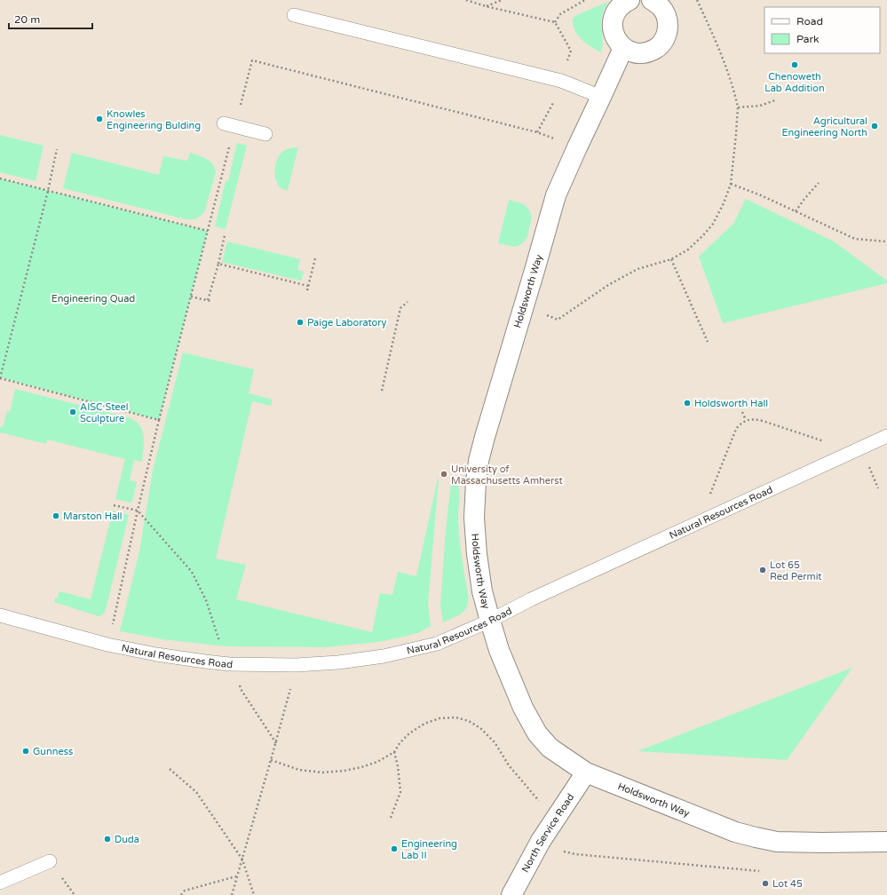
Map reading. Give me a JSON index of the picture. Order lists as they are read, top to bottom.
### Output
{
  "streets": {
    "street": ["Holdsworth Way", "North Service Road"],
    "lane": ["Natural Resources Road"]
  },
  "crossings": [
    ["Holdsworth Way", "Natural Resources Road"],
    ["Holdsworth Way", "North Service Road"]
  ],
  "parks": ["Engineering Quad"],
  "places": [
    "Chenoweth Lab Addition",
    "Knowles Engineering Bulding",
    "Agricultural Engineering North",
    "Paige Laboratory",
    "Holdsworth Hall",
    "AISC Steel Sculpture",
    "University of Massachusetts Amherst",
    "Marston Hall",
    "Lot 65 Red Permit",
    "Gunness",
    "Duda",
    "Engineering Lab II",
    "Lot 45"
  ],
  "legend": ["Road", "Park"],
  "scale_bar": "20 m"
}
